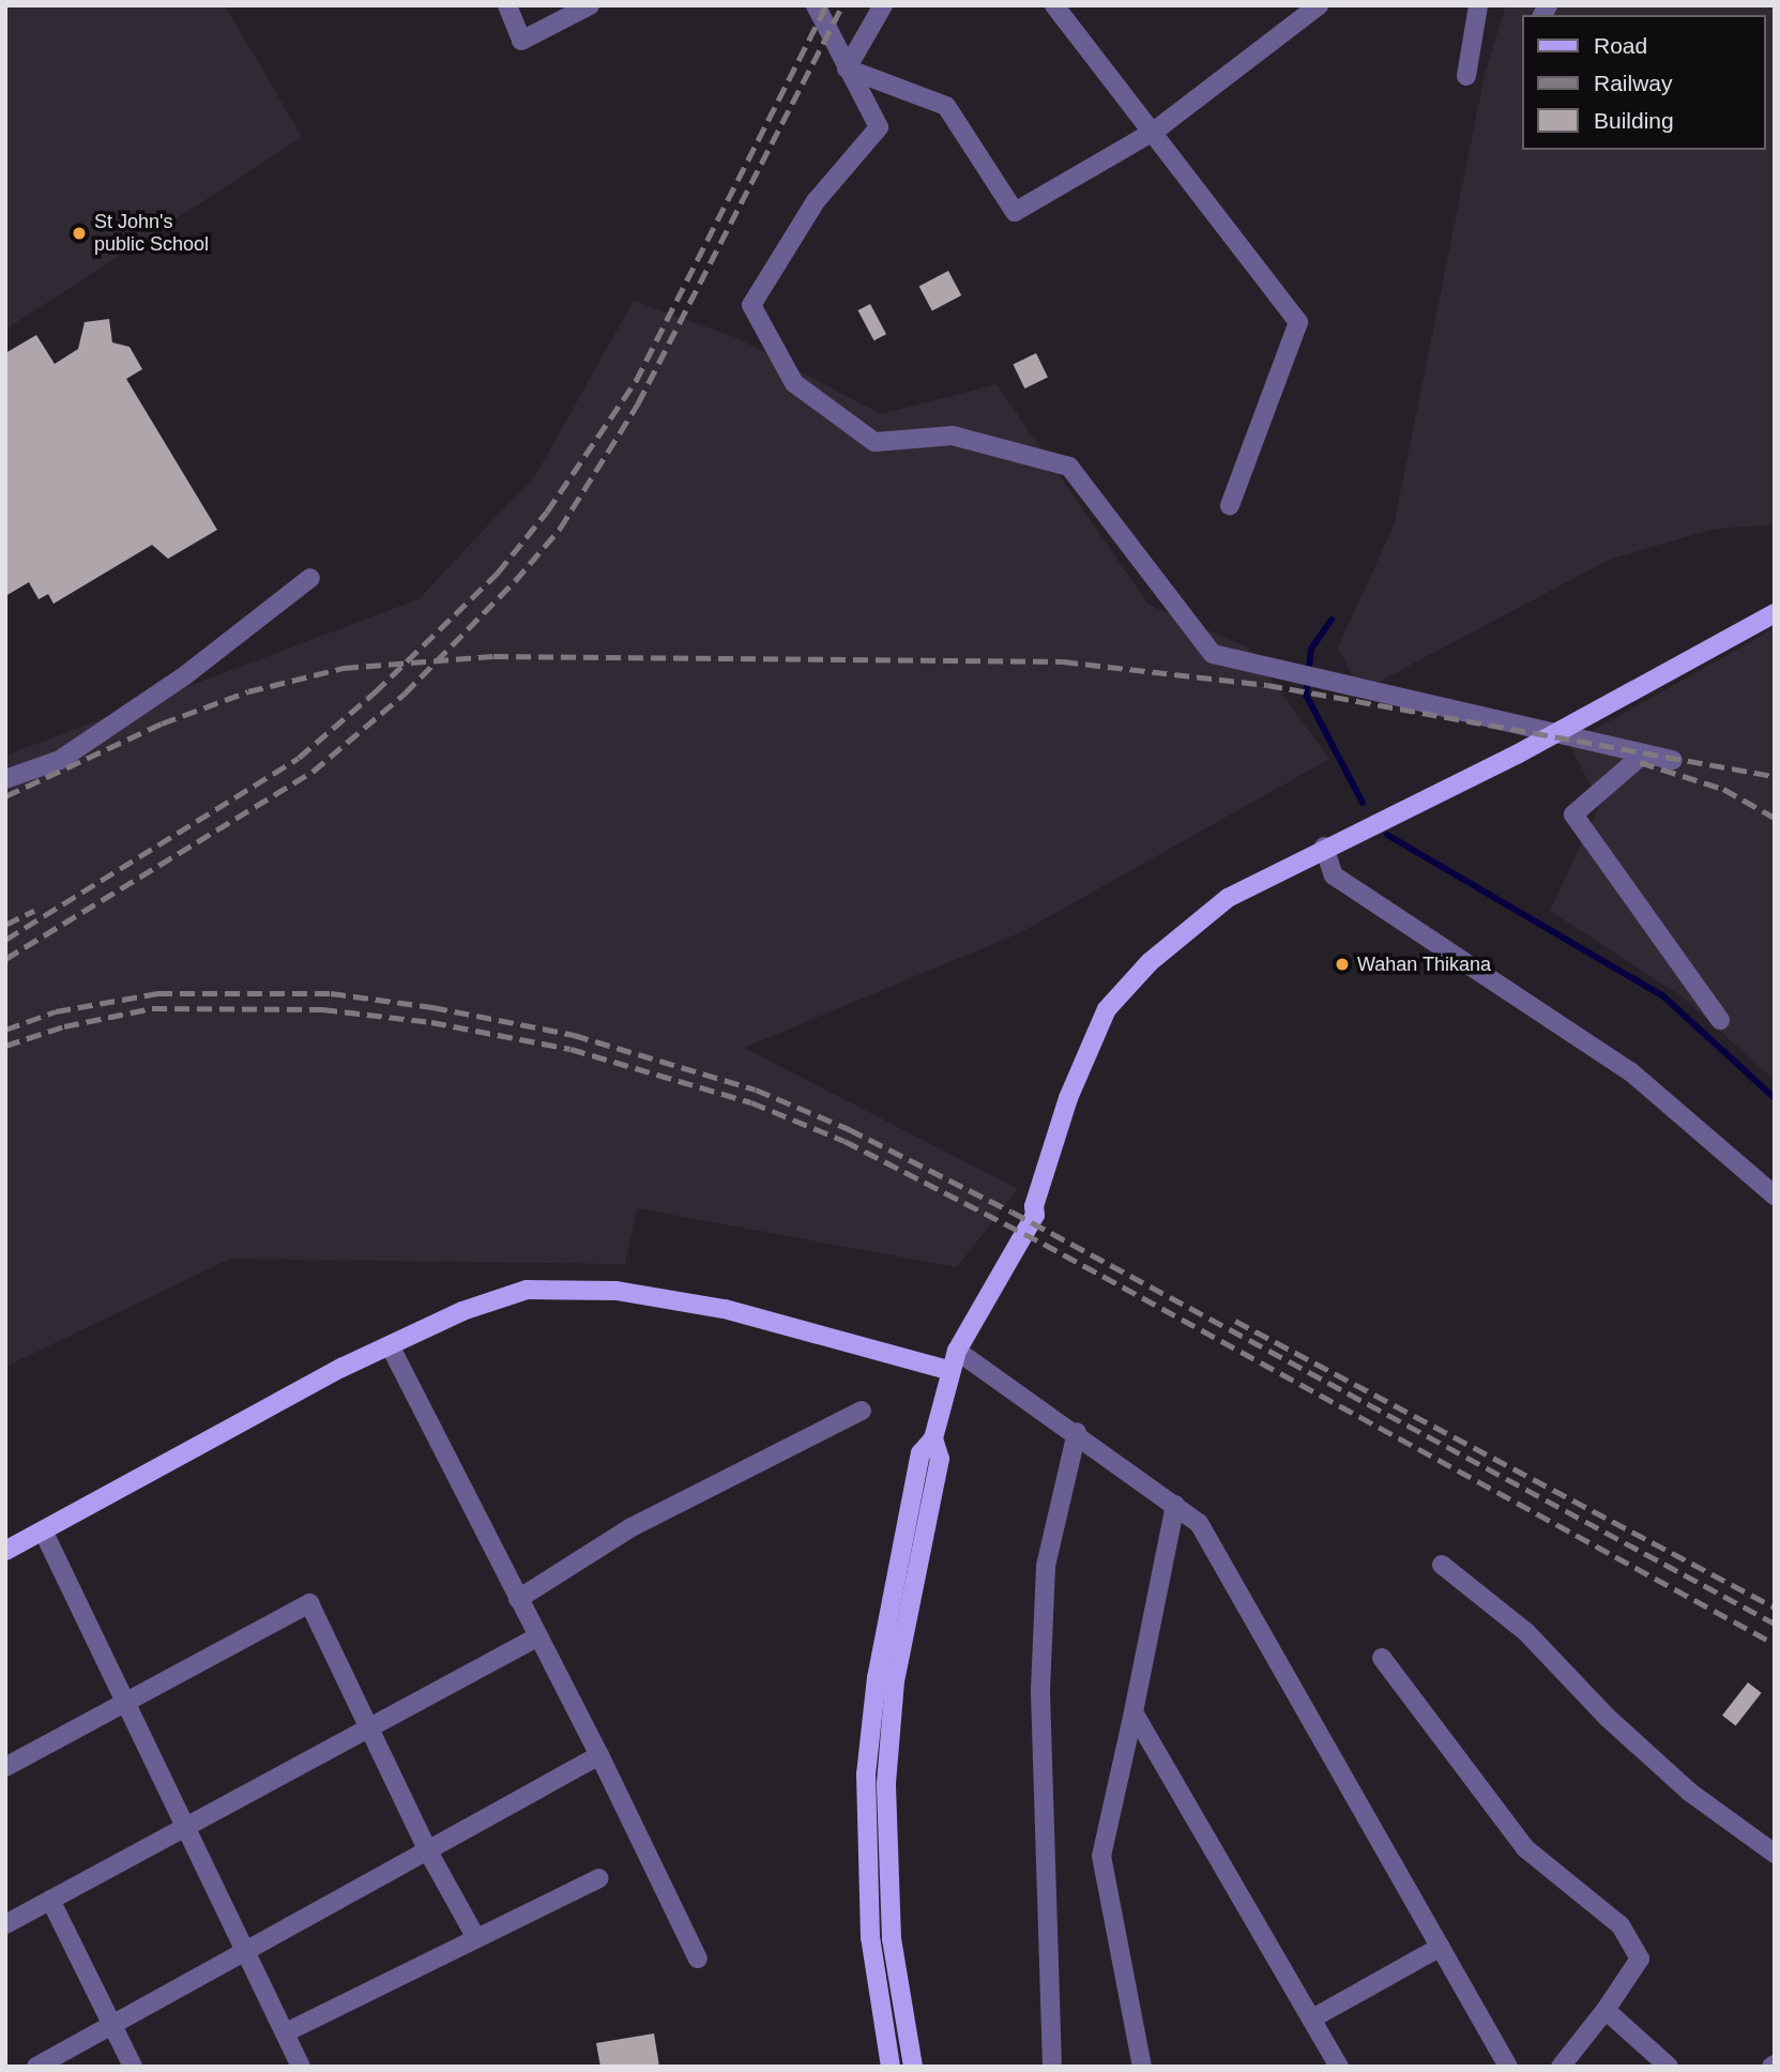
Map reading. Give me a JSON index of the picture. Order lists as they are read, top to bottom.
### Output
{
  "places": ["St John's public School", "Wahan Thikana"],
  "legend": ["Road", "Railway", "Building"]
}
